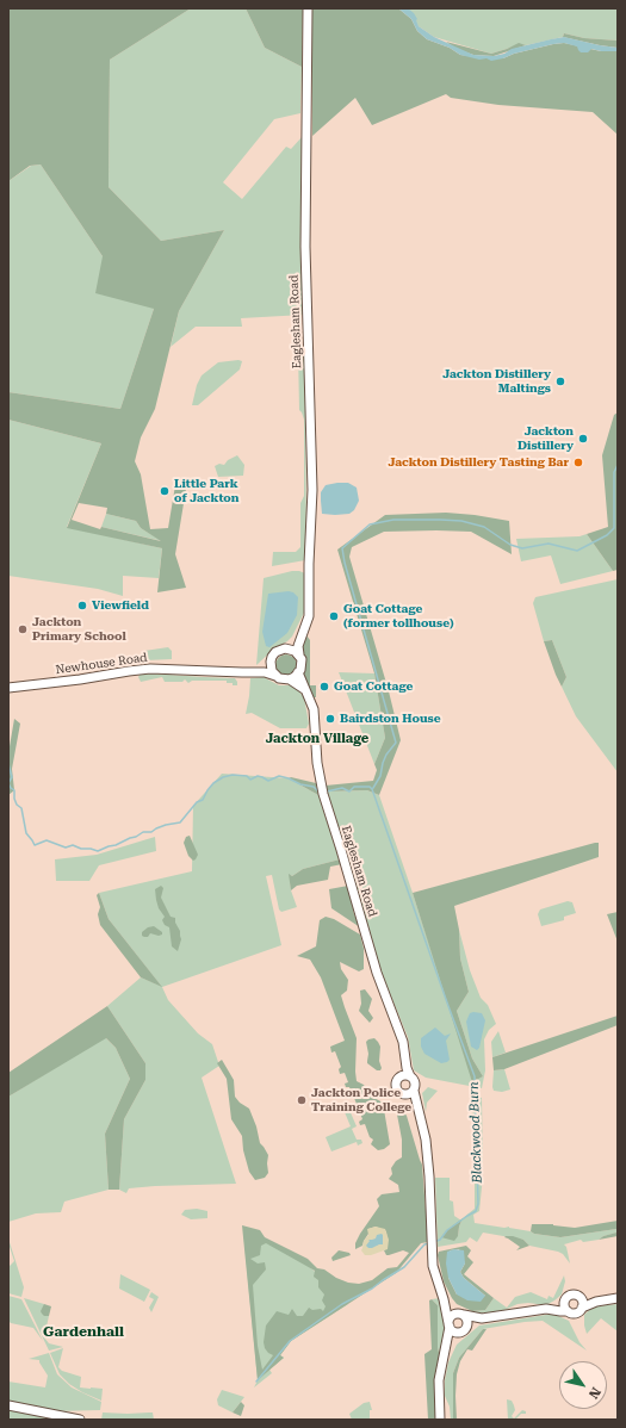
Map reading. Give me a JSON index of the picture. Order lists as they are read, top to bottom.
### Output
{
  "streets": {
    "main road": ["Eaglesham Road", "Newhouse Road"]
  },
  "crossings": [
    ["Eaglesham Road", "Newhouse Road"]
  ],
  "districts": ["Jackton Village", "Gardenhall"],
  "water": ["Blackwood Burn"],
  "places": [
    "Jackton Distillery Maltings",
    "Jackton Distillery",
    "Jackton Distillery Tasting Bar",
    "Little Park of Jackton",
    "Viewfield",
    "Goat Cottage (former tollhouse)",
    "Jackton Primary School",
    "Goat Cottage",
    "Bairdston House",
    "Jackton Police Training College"
  ],
  "north": "bottom right"
}
